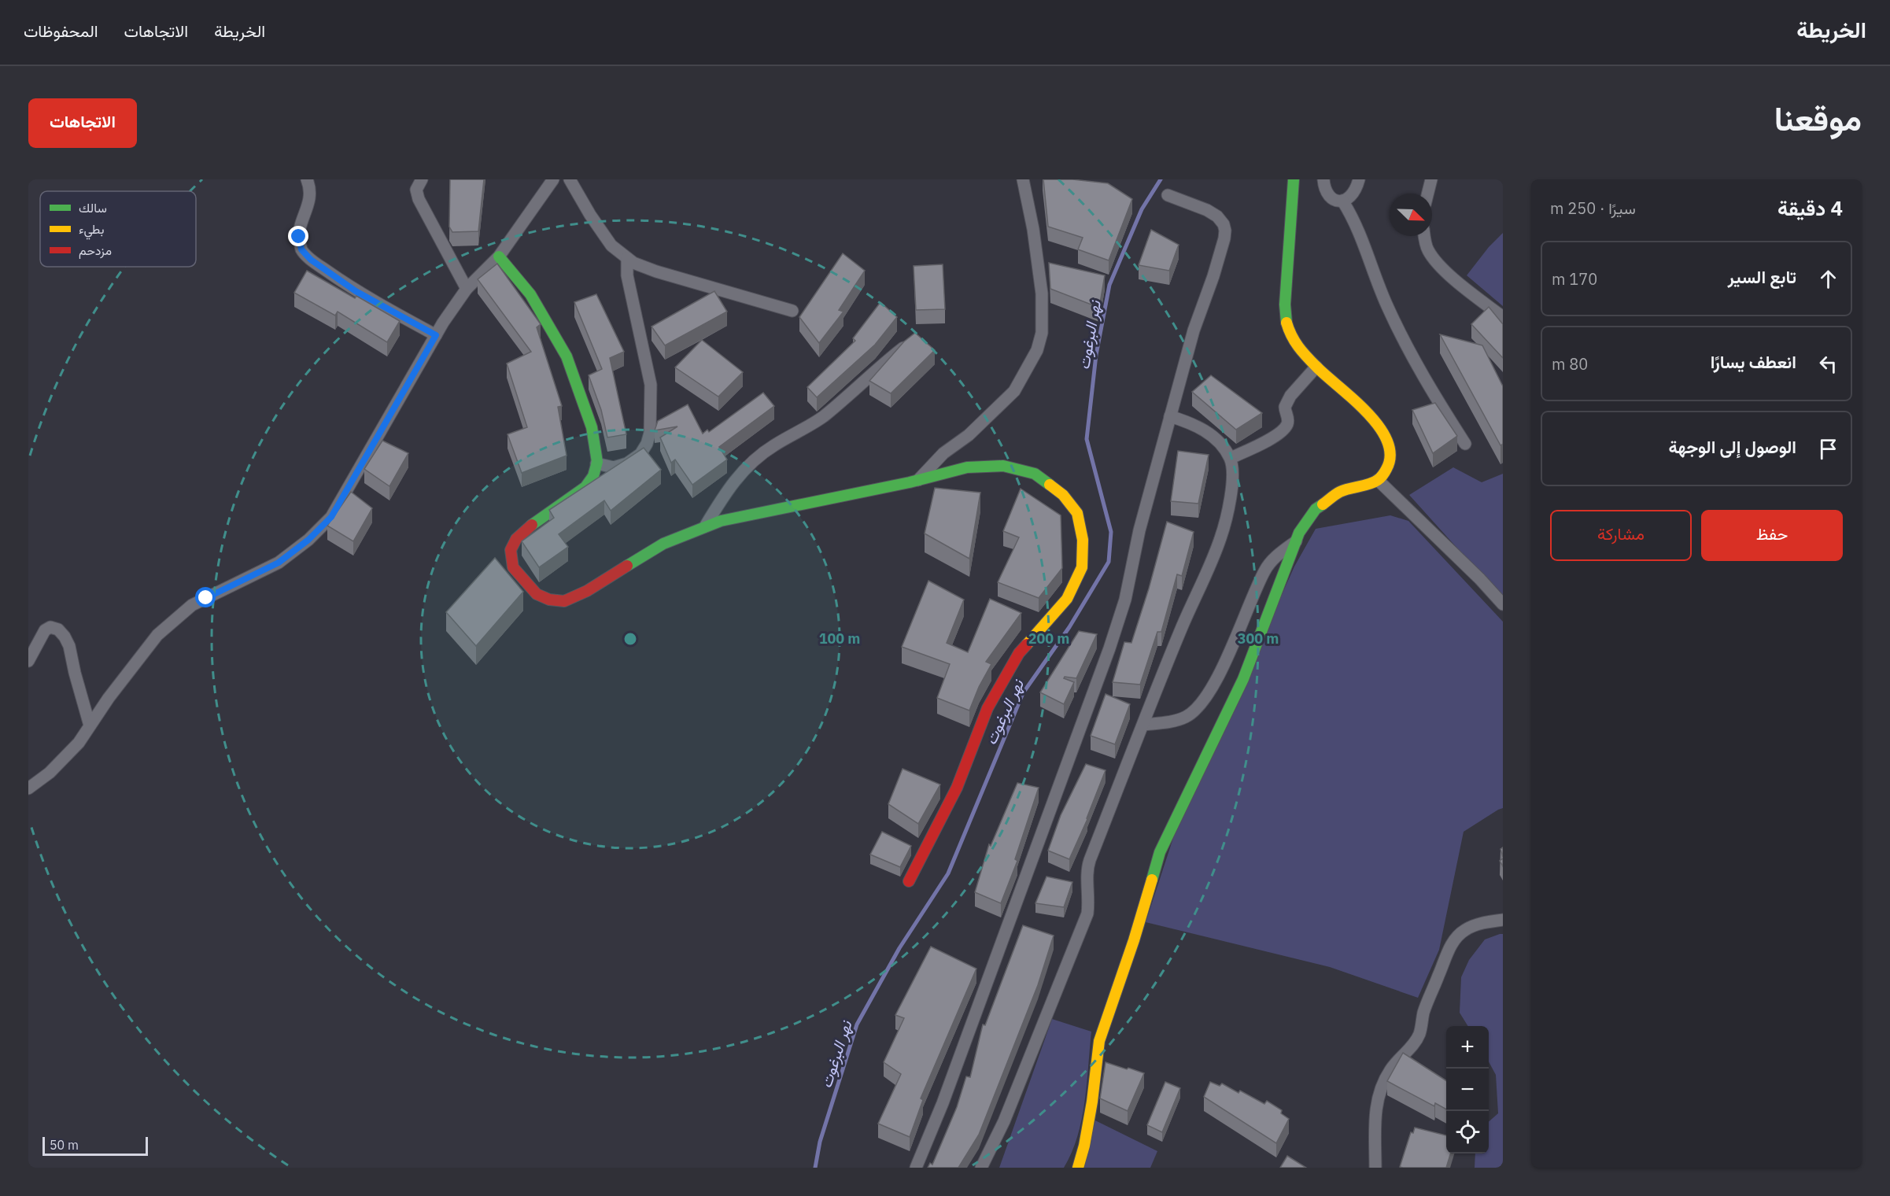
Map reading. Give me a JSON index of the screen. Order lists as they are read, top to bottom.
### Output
{
  "water": ["نهر البرغوت"],
  "legend": ["سالك", "بطيء", "مزدحم"],
  "scale_bar": "50 m",
  "north": "bottom right",
  "page": {
    "header": "الخريطة",
    "nav": ["الخريطة", "الاتجاهات", "المحفوظات"],
    "title": "موقعنا",
    "buttons": [
      "الاتجاهات",
      ["حفظ", "مشاركة"]
    ],
    "heading": ["4 دقيقة", "سيرًا · 250 m"],
    "list": [
      ["تابع السير", "170 m"],
      ["انعطف يسارًا", "80 m"],
      "الوصول إلى الوجهة"
    ],
    "map_buttons": ["+", "−"],
    "scale": "50 m"
  },
  "rings": ["100 m", "200 m", "300 m"]
}
